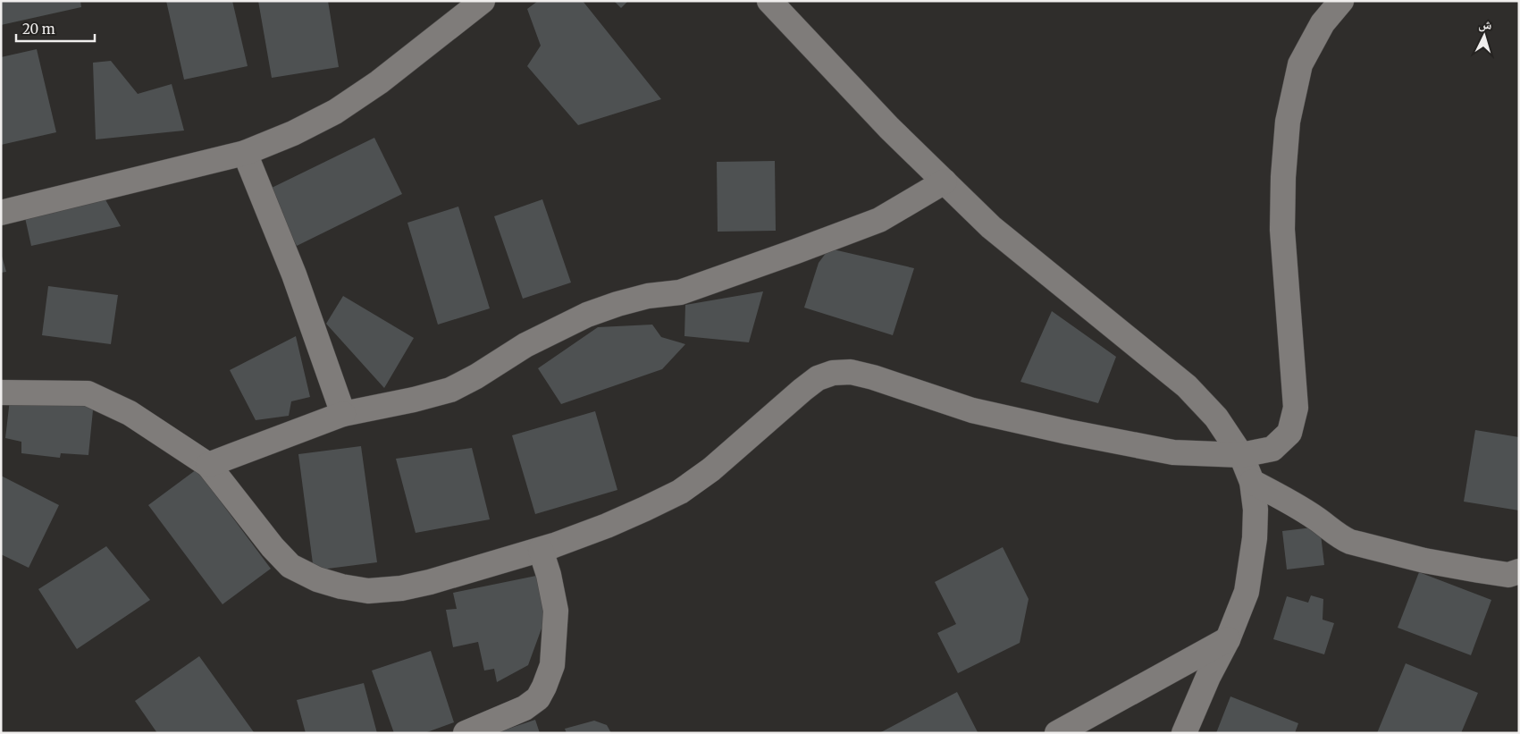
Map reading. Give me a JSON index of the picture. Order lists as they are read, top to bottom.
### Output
{
  "scale_bar": "20 m",
  "north": "top"
}
